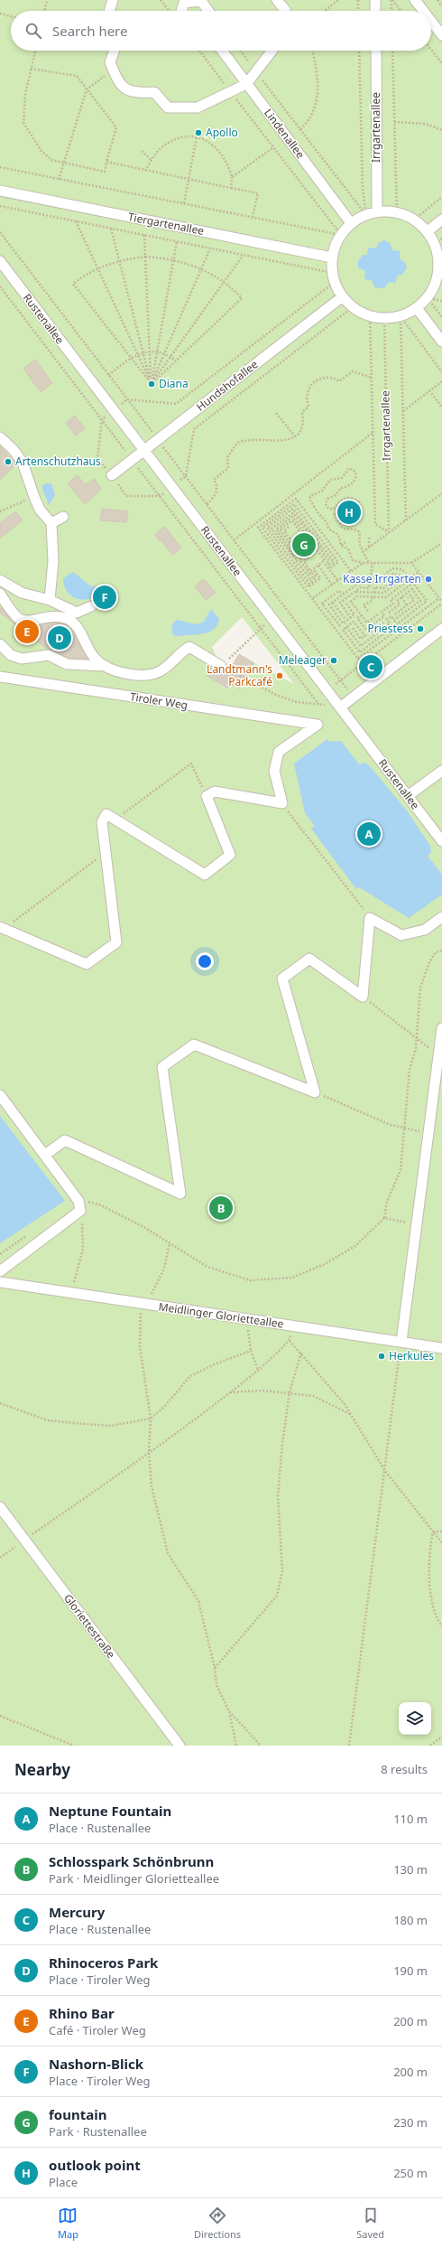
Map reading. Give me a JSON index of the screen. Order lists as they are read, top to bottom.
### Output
{
  "streets": {
    "street": [
      "Irrgartenallee",
      "Lindenallee",
      "Tiergartenallee",
      "Rustenallee",
      "Hundshofallee",
      "Tiroler Weg",
      "Meidlinger Glorietteallee",
      "Gloriettestraße"
    ]
  },
  "crossings": [
    ["Irrgartenallee", "Lindenallee"],
    ["Irrgartenallee", "Tiergartenallee"],
    ["Irrgartenallee", "Hundshofallee"],
    ["Lindenallee", "Tiergartenallee"],
    ["Lindenallee", "Hundshofallee"],
    ["Tiergartenallee", "Hundshofallee"],
    ["Rustenallee", "Hundshofallee"]
  ],
  "places": [
    "Apollo",
    "Diana",
    "Artenschutzhaus",
    "Kasse Irrgarten",
    "Priestess",
    "Meleager",
    "Landtmann's Parkcafé",
    "Herkules"
  ],
  "page": {
    "search": "Search here",
    "pins": [
      "H",
      "G",
      "F",
      "E",
      "D",
      "C",
      "A",
      "B"
    ],
    "heading": ["Nearby", "8 results"],
    "list": [
      {
        "mark": "A",
        "name": "Neptune Fountain",
        "note": "Place · Rustenallee",
        "value": "110 m"
      },
      {
        "mark": "B",
        "name": "Schlosspark Schönbrunn",
        "note": "Park · Meidlinger Glorietteallee",
        "value": "130 m"
      },
      {
        "mark": "C",
        "name": "Mercury",
        "note": "Place · Rustenallee",
        "value": "180 m"
      },
      {
        "mark": "D",
        "name": "Rhinoceros Park",
        "note": "Place · Tiroler Weg",
        "value": "190 m"
      },
      {
        "mark": "E",
        "name": "Rhino Bar",
        "note": "Café · Tiroler Weg",
        "value": "200 m"
      },
      {
        "mark": "F",
        "name": "Nashorn-Blick",
        "note": "Place · Tiroler Weg",
        "value": "200 m"
      },
      {
        "mark": "G",
        "name": "fountain",
        "note": "Park · Rustenallee",
        "value": "230 m"
      },
      {
        "mark": "H",
        "name": "outlook point",
        "note": "Place",
        "value": "250 m"
      }
    ],
    "nav": ["Map", "Directions", "Saved"]
  }
}
